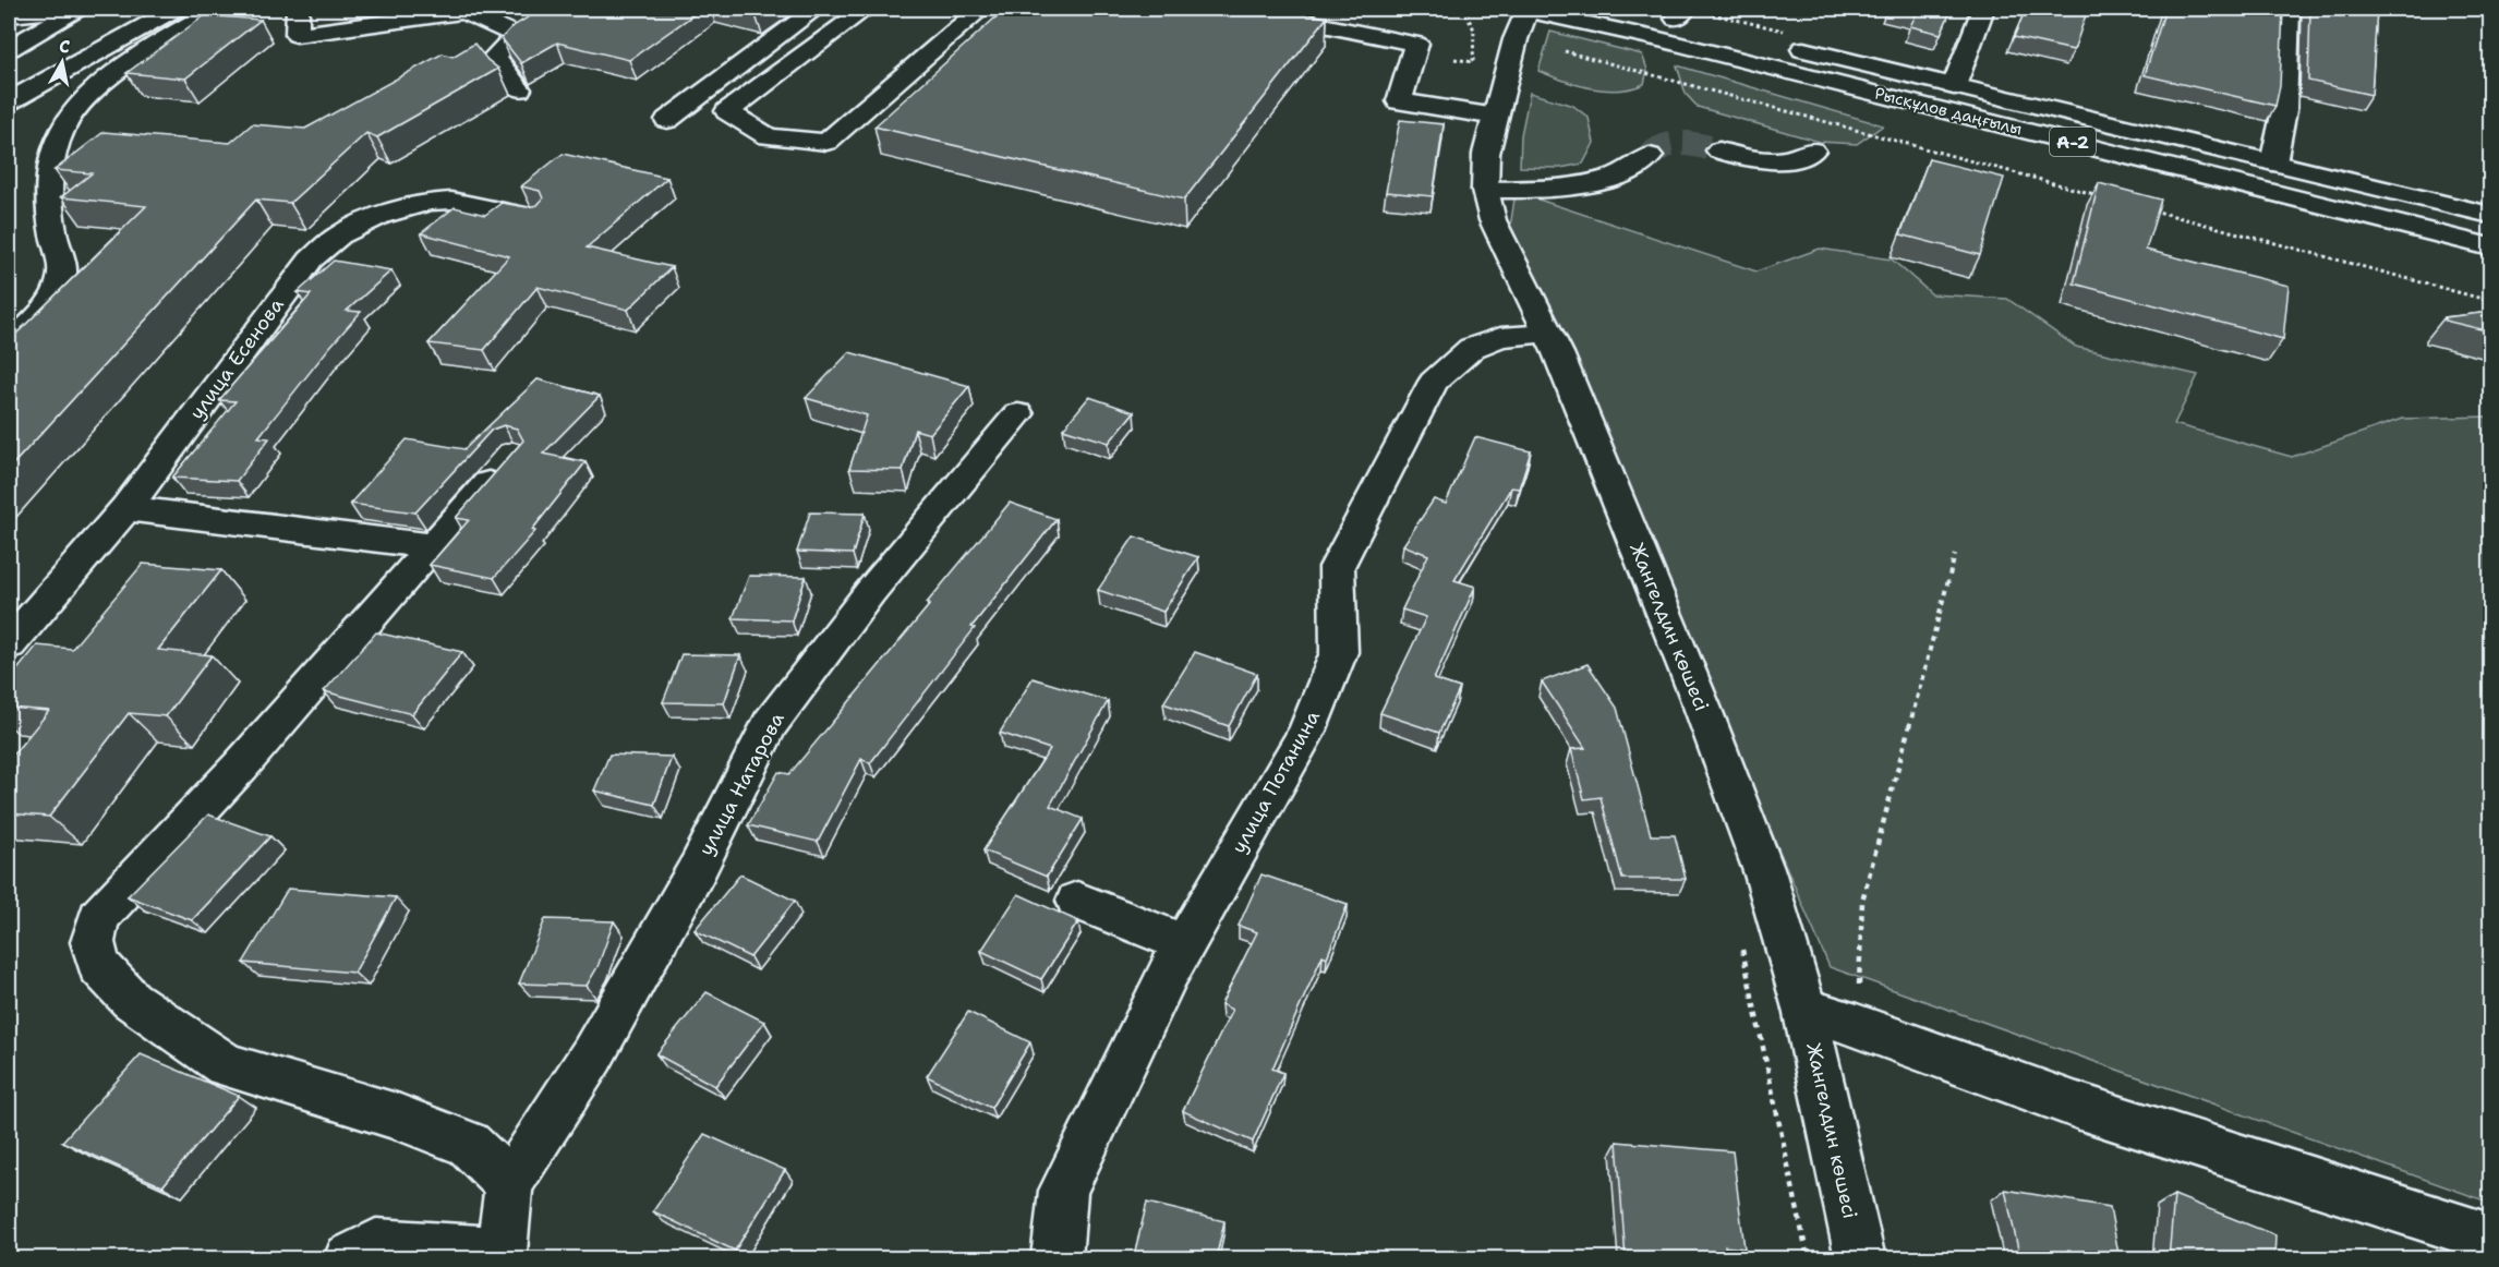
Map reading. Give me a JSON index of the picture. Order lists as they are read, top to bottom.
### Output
{
  "streets": {
    "main road": [
      "Рысқұлов даңғылы",
      "A-2",
      "улица Есенова",
      "Жангелдин көшесі",
      "улица Потанина",
      "улица Натарова"
    ]
  },
  "crossings": [
    ["Рысқұлов даңғылы", "Жангелдин көшесі"],
    ["Жангелдин көшесі", "улица Потанина"]
  ],
  "north": "top"
}
